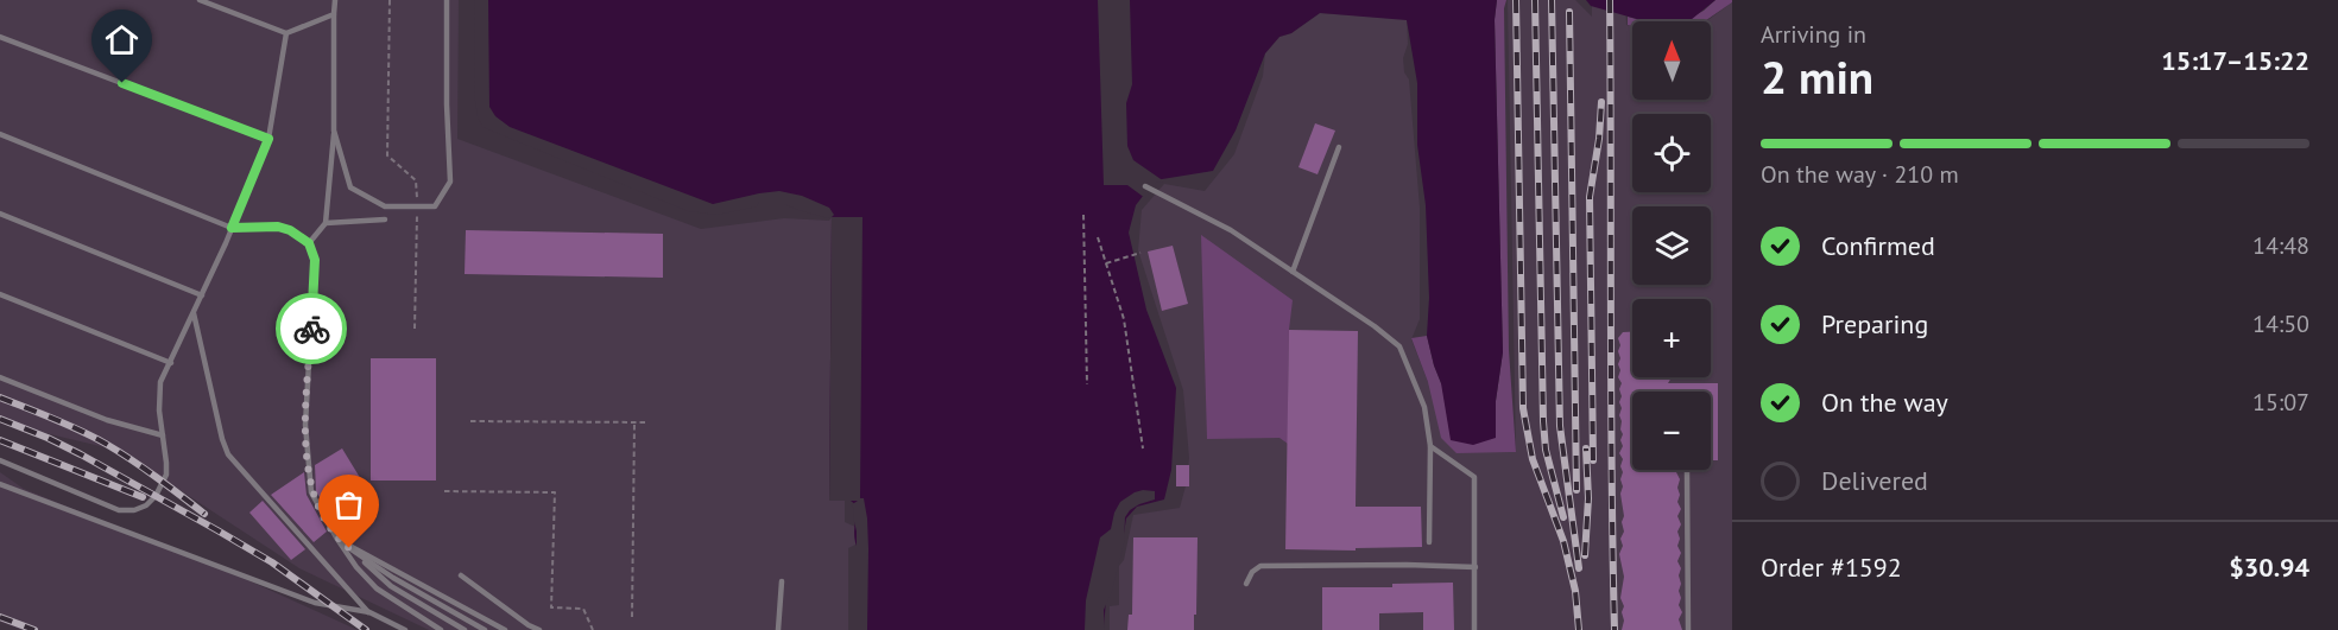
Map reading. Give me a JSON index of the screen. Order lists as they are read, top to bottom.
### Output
{
  "north": "top",
  "page": {
    "heading": ["2 min", "Arriving in", "15:17–15:22"],
    "panel": ["Order #1592", "$30.94"],
    "map_buttons": ["+", "−"],
    "bar": "On the way · 210 m",
    "list": [
      ["Confirmed", "14:48"],
      ["Preparing", "14:50"],
      ["On the way", "15:07"],
      "Delivered"
    ]
  }
}
